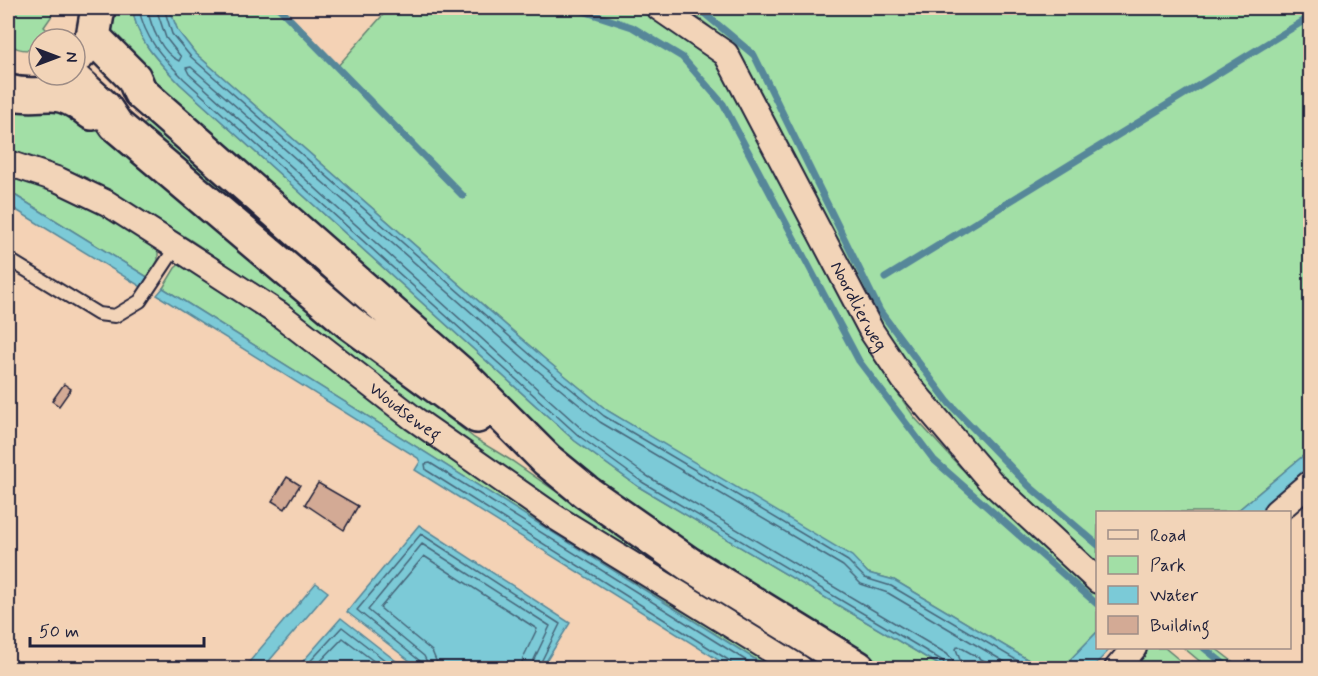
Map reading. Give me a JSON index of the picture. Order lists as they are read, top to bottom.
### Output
{
  "streets": {
    "street": ["Noordlierweg", "Woudseweg"]
  },
  "legend": [
    "Road",
    "Park",
    "Water",
    "Building"
  ],
  "scale_bar": "50 m",
  "north": "right"
}
